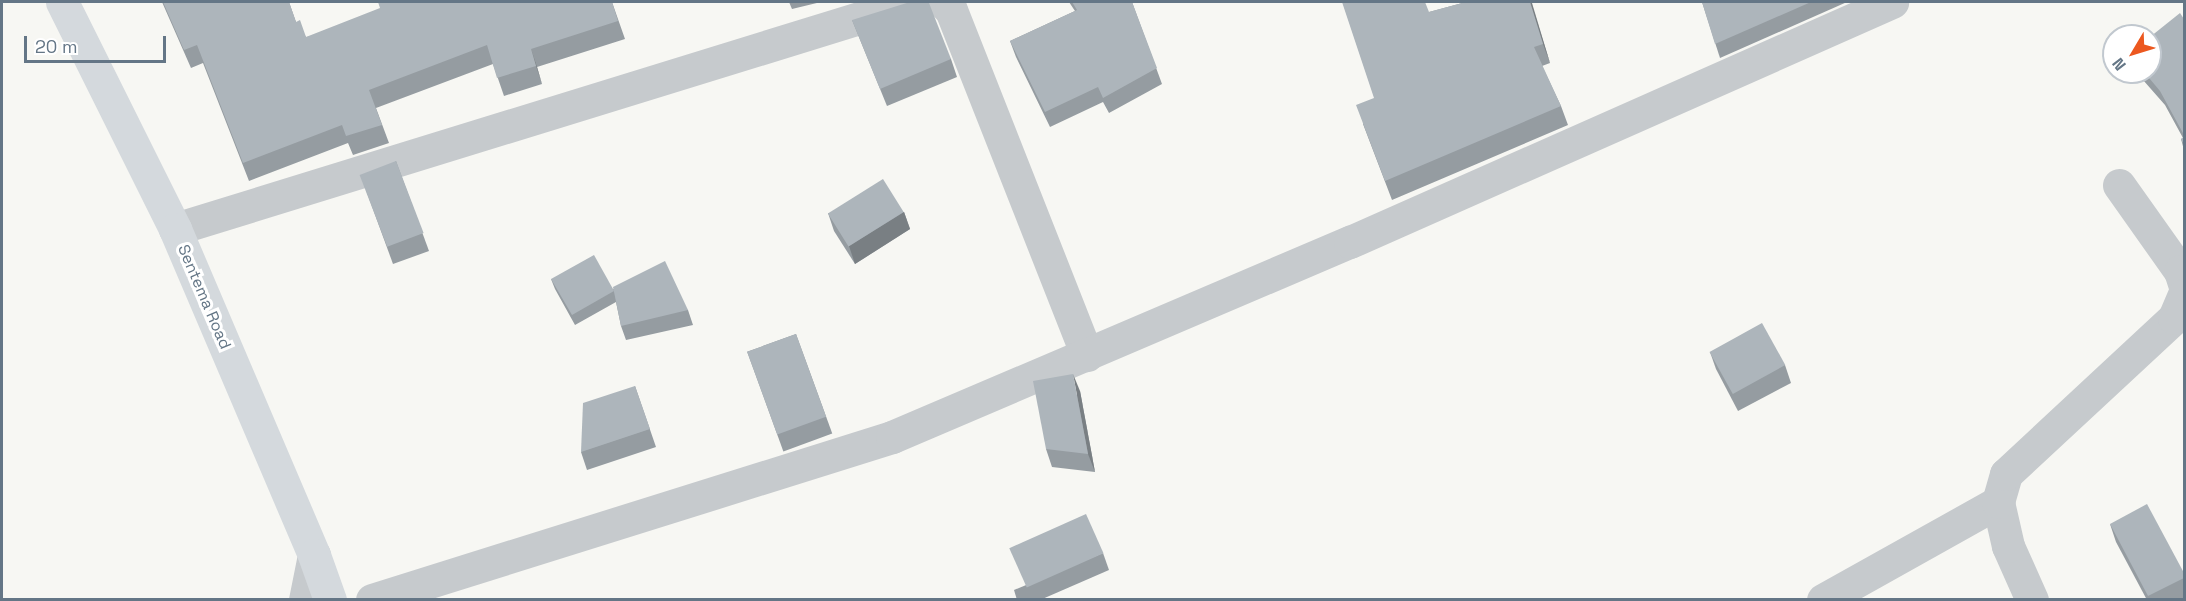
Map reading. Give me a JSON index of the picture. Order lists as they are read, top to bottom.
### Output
{
  "streets": {
    "main road": ["Sentema Road"]
  },
  "scale_bar": "20 m",
  "north": "bottom left"
}
